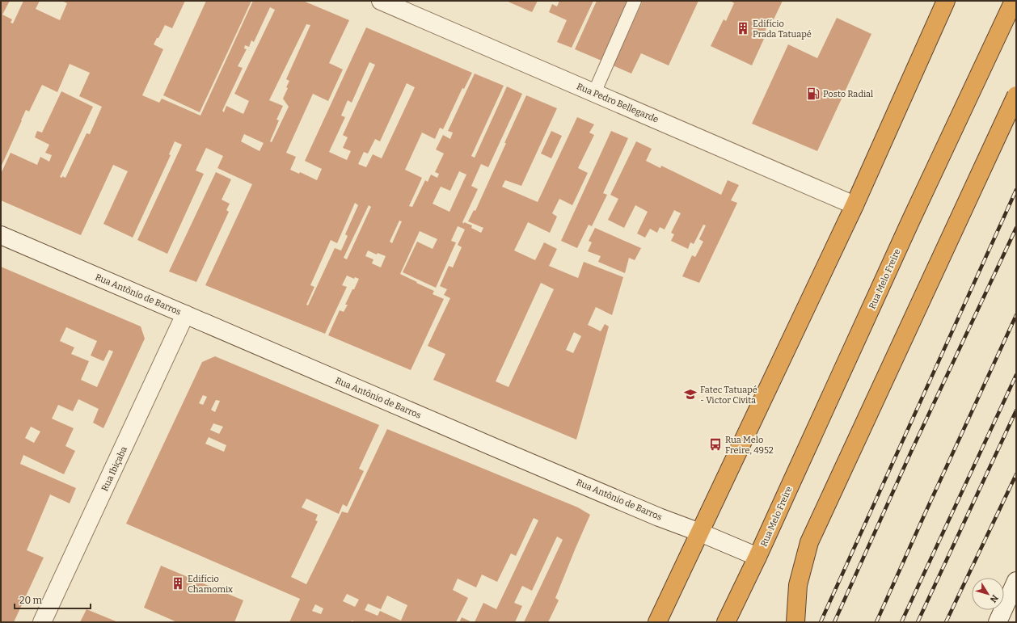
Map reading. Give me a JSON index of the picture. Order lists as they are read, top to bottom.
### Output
{
  "streets": {
    "highway": ["Rua Melo Freire"],
    "main road": ["Rua Pedro Bellegarde", "Rua Antônio de Barros", "Rua Ibiçaba"]
  },
  "crossings": [
    ["Rua Melo Freire", "Rua Antônio de Barros"],
    ["Rua Antônio de Barros", "Rua Ibiçaba"]
  ],
  "places": {
    "building": ["Edifício Prada Tatuapé", "Edifício Chamomix"],
    "fuel station": ["Posto Radial"],
    "school or university": ["Fatec Tatuapé - Victor Civita"],
    "bus stop": ["Rua Melo Freire, 4952"]
  },
  "scale_bar": "20 m",
  "north": "bottom right"
}
